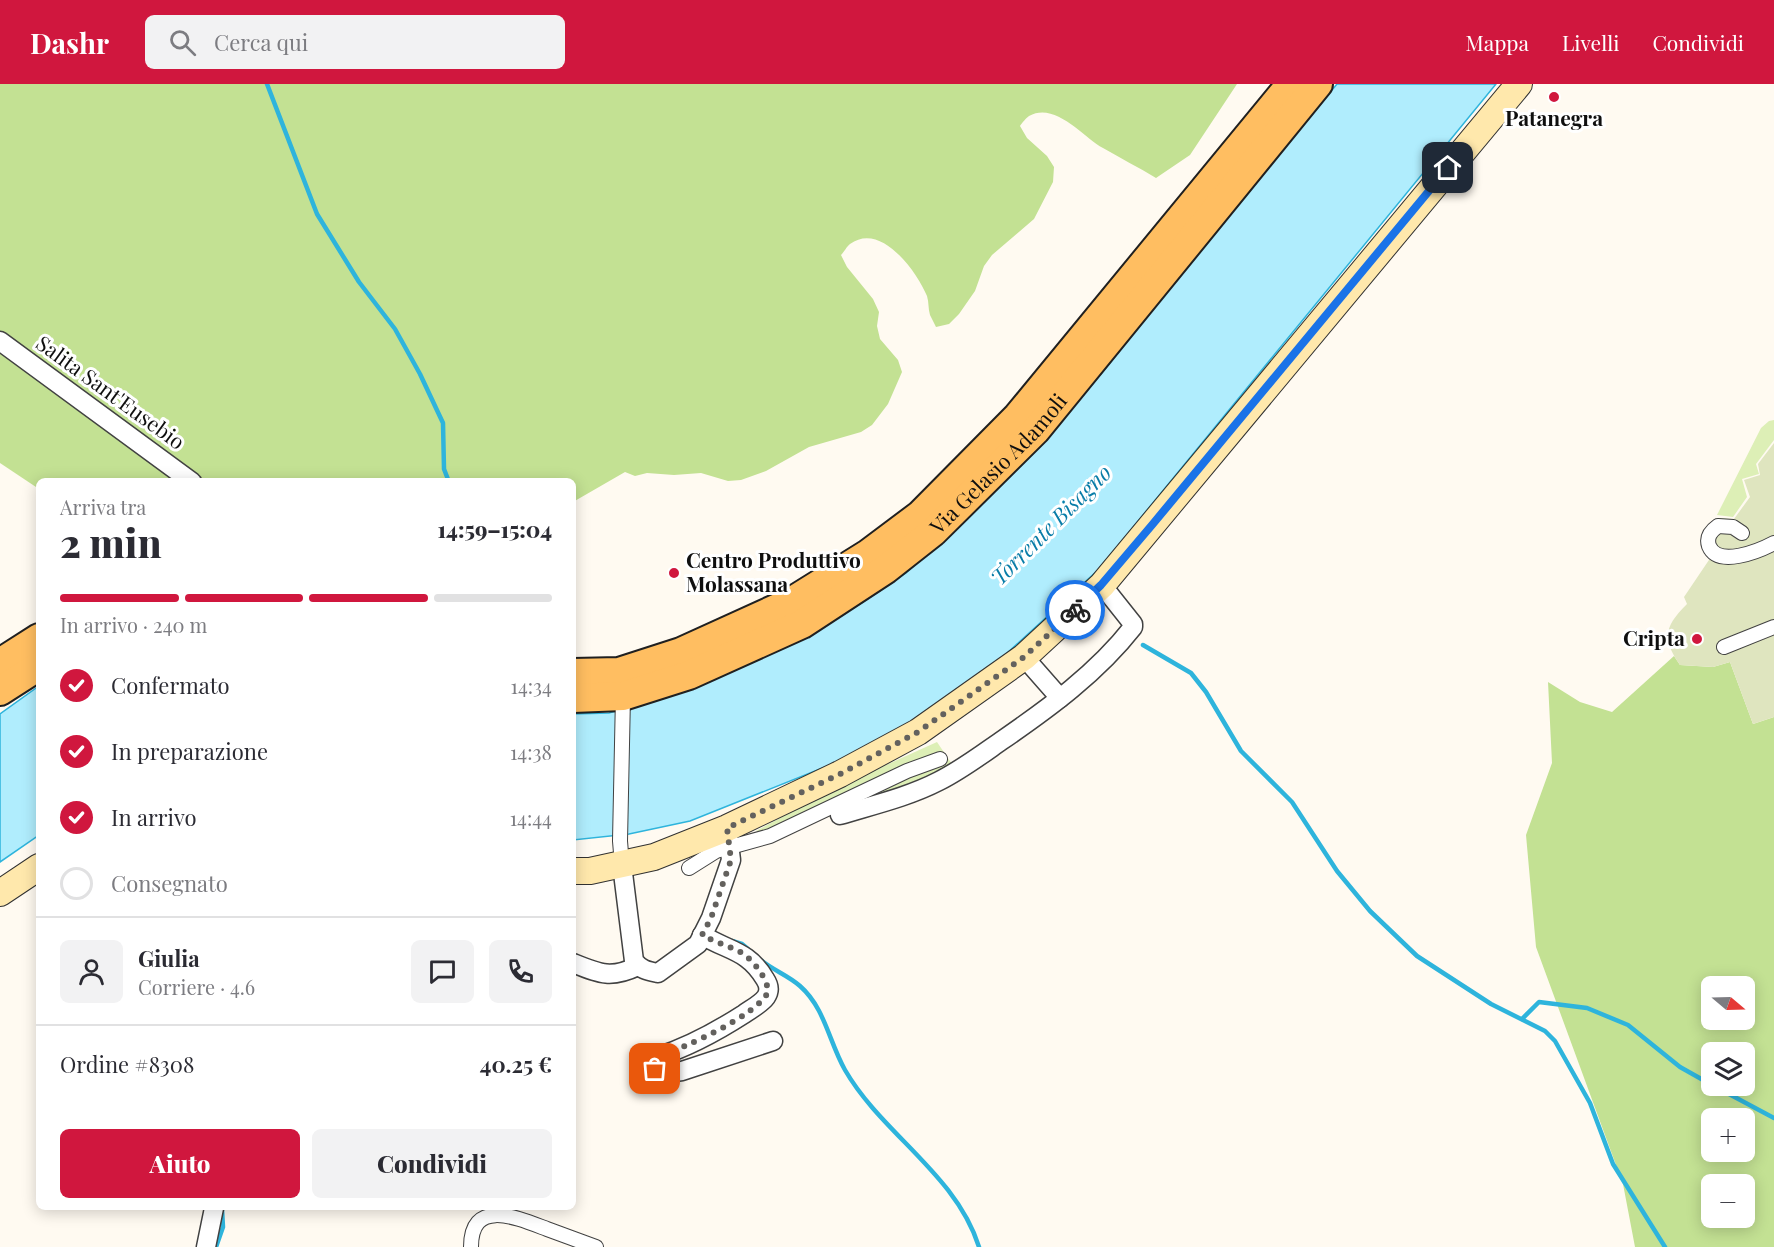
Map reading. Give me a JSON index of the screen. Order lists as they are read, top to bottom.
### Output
{
  "streets": {
    "main road": ["Via Gelasio Adamoli"],
    "street": ["Salita Sant'Eusebio"]
  },
  "water": ["Torrente Bisagno"],
  "places": ["Patanegra", "Centro Produttivo Molassana", "Cripta"],
  "north": "right",
  "page": {
    "header": "Dashr",
    "search": "Cerca qui",
    "nav": ["Mappa", "Livelli", "Condividi"],
    "heading": ["2 min", "Arriva tra", "14:59–15:04"],
    "panel": [
      "Giulia",
      "Corriere · 4.6",
      "Ordine #8308",
      "40.25 €"
    ],
    "bar": "In arrivo · 240 m",
    "list": [
      ["Confermato", "14:34"],
      ["In preparazione", "14:38"],
      ["In arrivo", "14:44"],
      "Consegnato"
    ],
    "map_buttons": ["+", "−"],
    "buttons": ["Aiuto", "Condividi"]
  }
}
